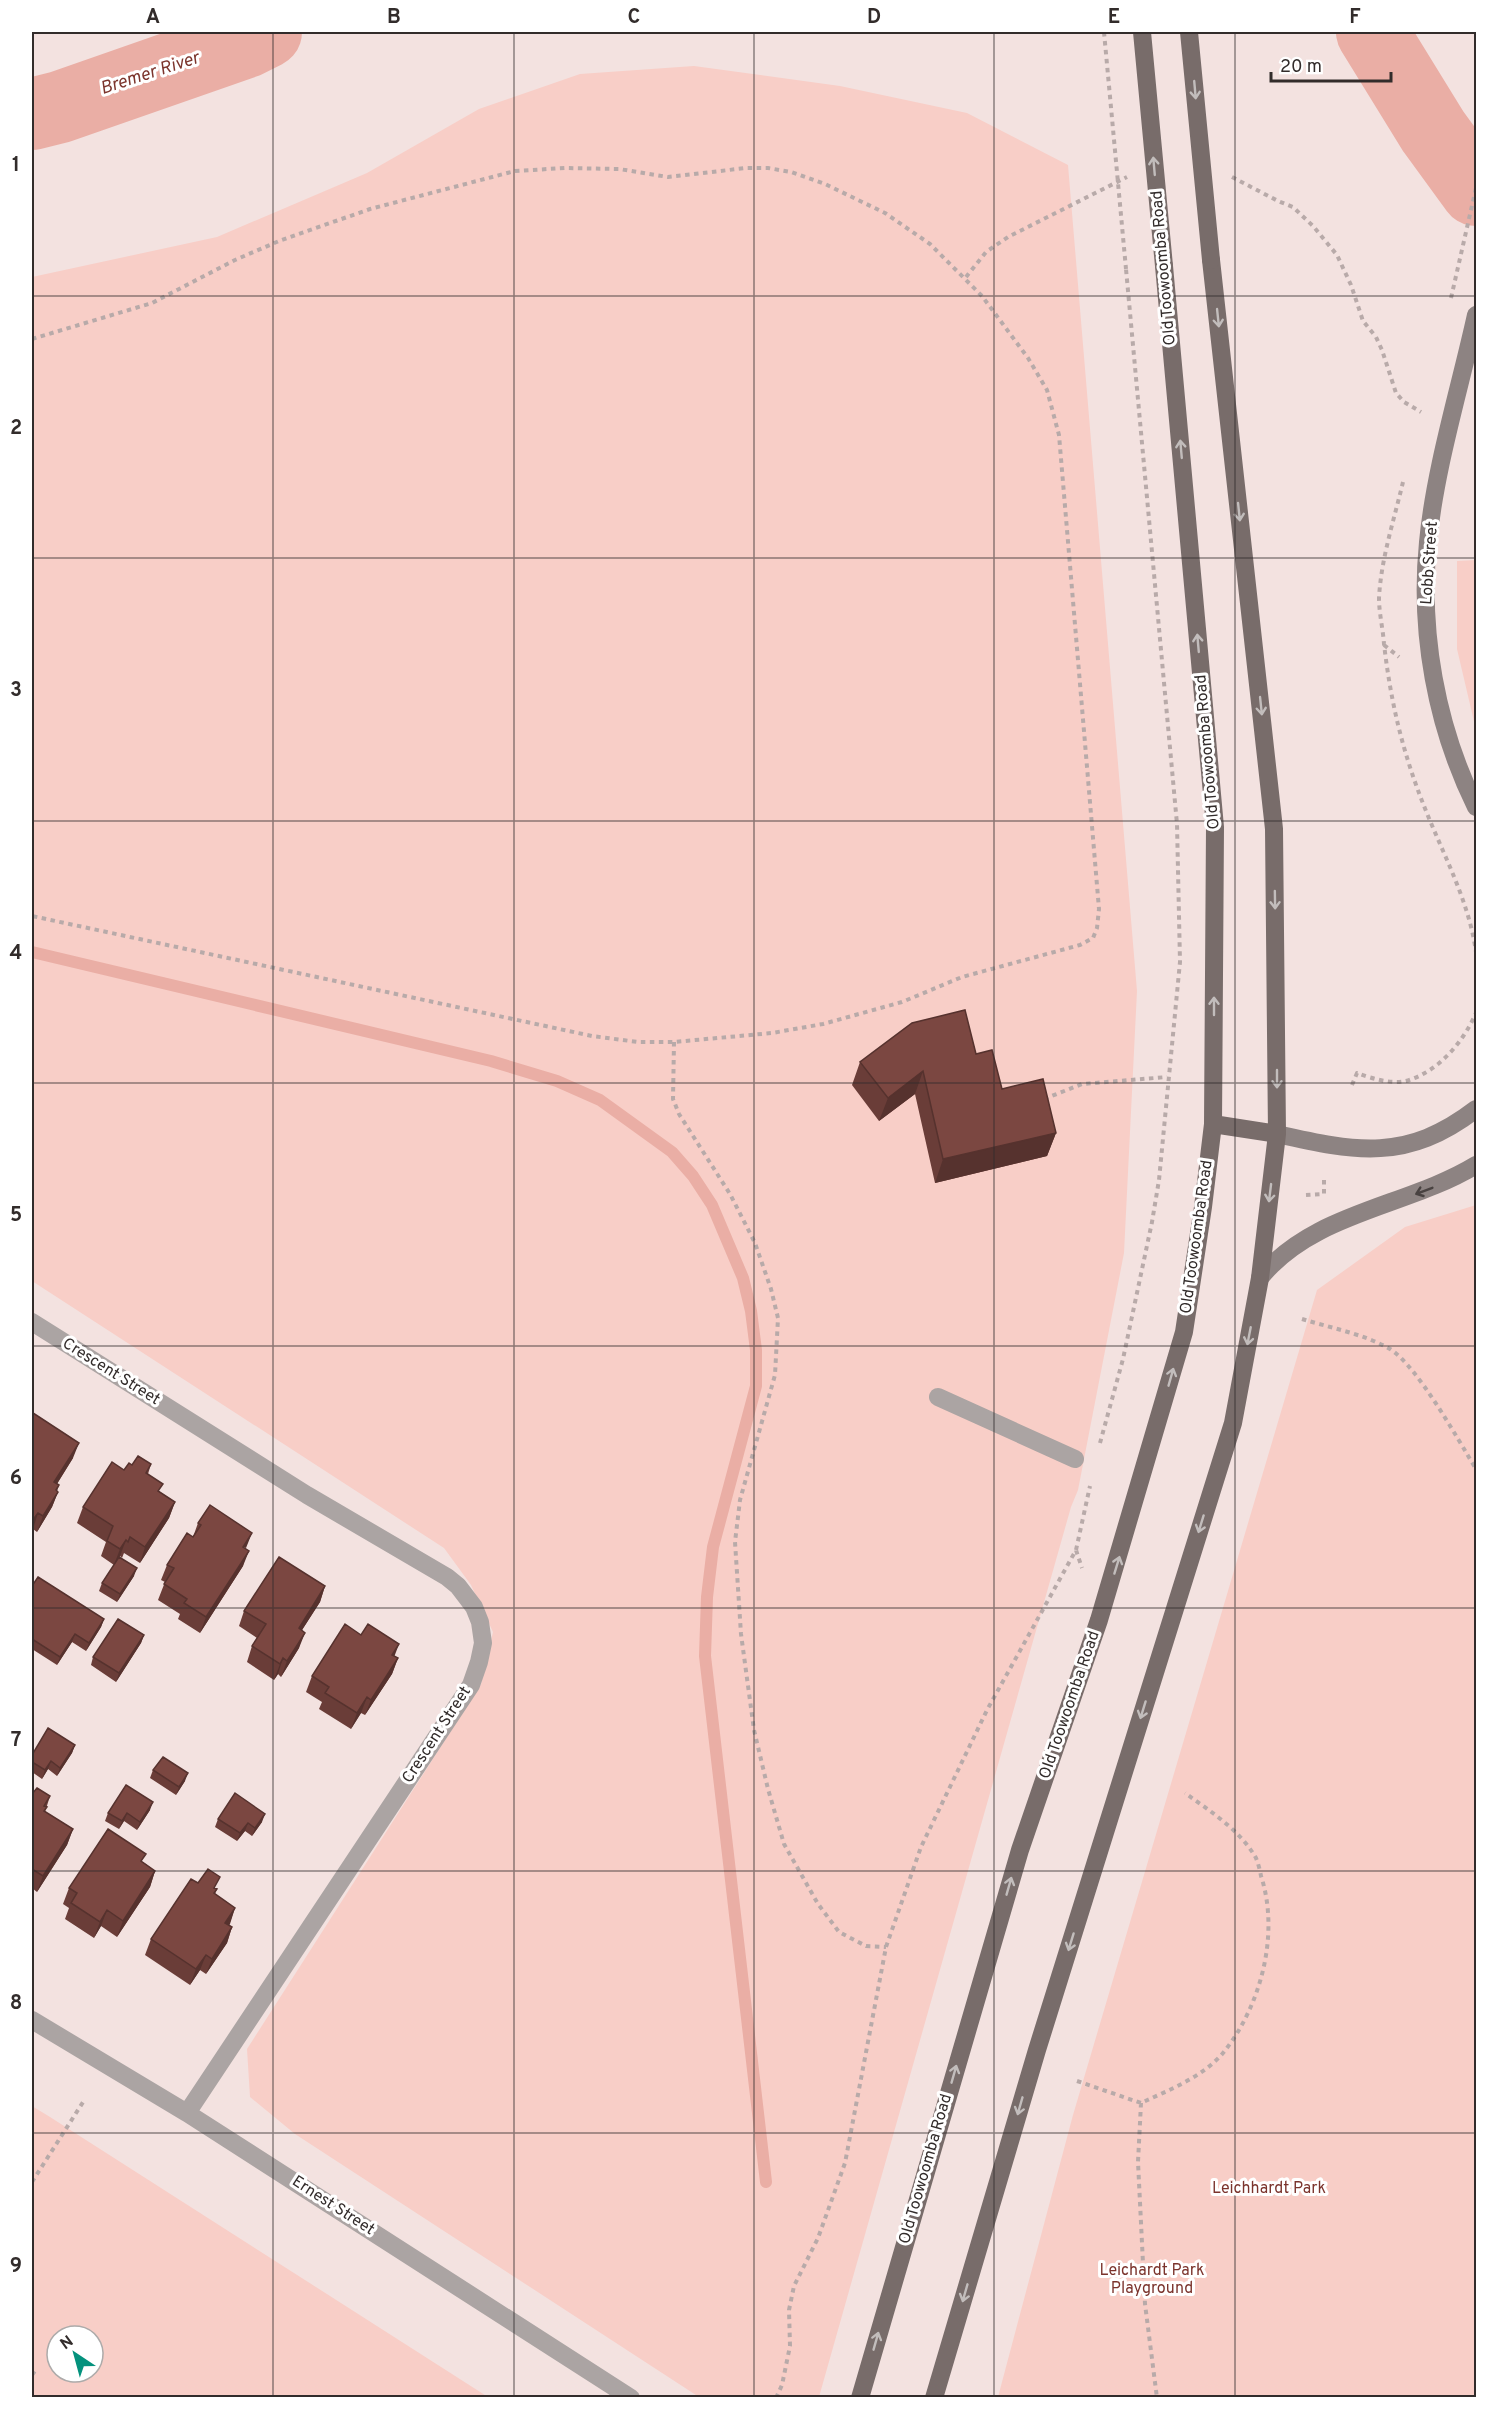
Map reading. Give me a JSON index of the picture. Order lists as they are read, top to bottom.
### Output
{
  "streets": {
    "main road": ["Old Toowoomba Road", "Lobb Street"],
    "street": ["Crescent Street", "Ernest Street"]
  },
  "crossings": [
    ["Crescent Street", "Ernest Street"]
  ],
  "water": ["Bremer River"],
  "parks": ["Leichhardt Park", "Leichardt Park Playground"],
  "scale_bar": "20 m",
  "north": "top left",
  "grid": {
    "columns": [
      "A",
      "B",
      "C",
      "D",
      "E",
      "F"
    ],
    "rows": [
      "1",
      "2",
      "3",
      "4",
      "5",
      "6",
      "7",
      "8",
      "9"
    ]
  }
}
